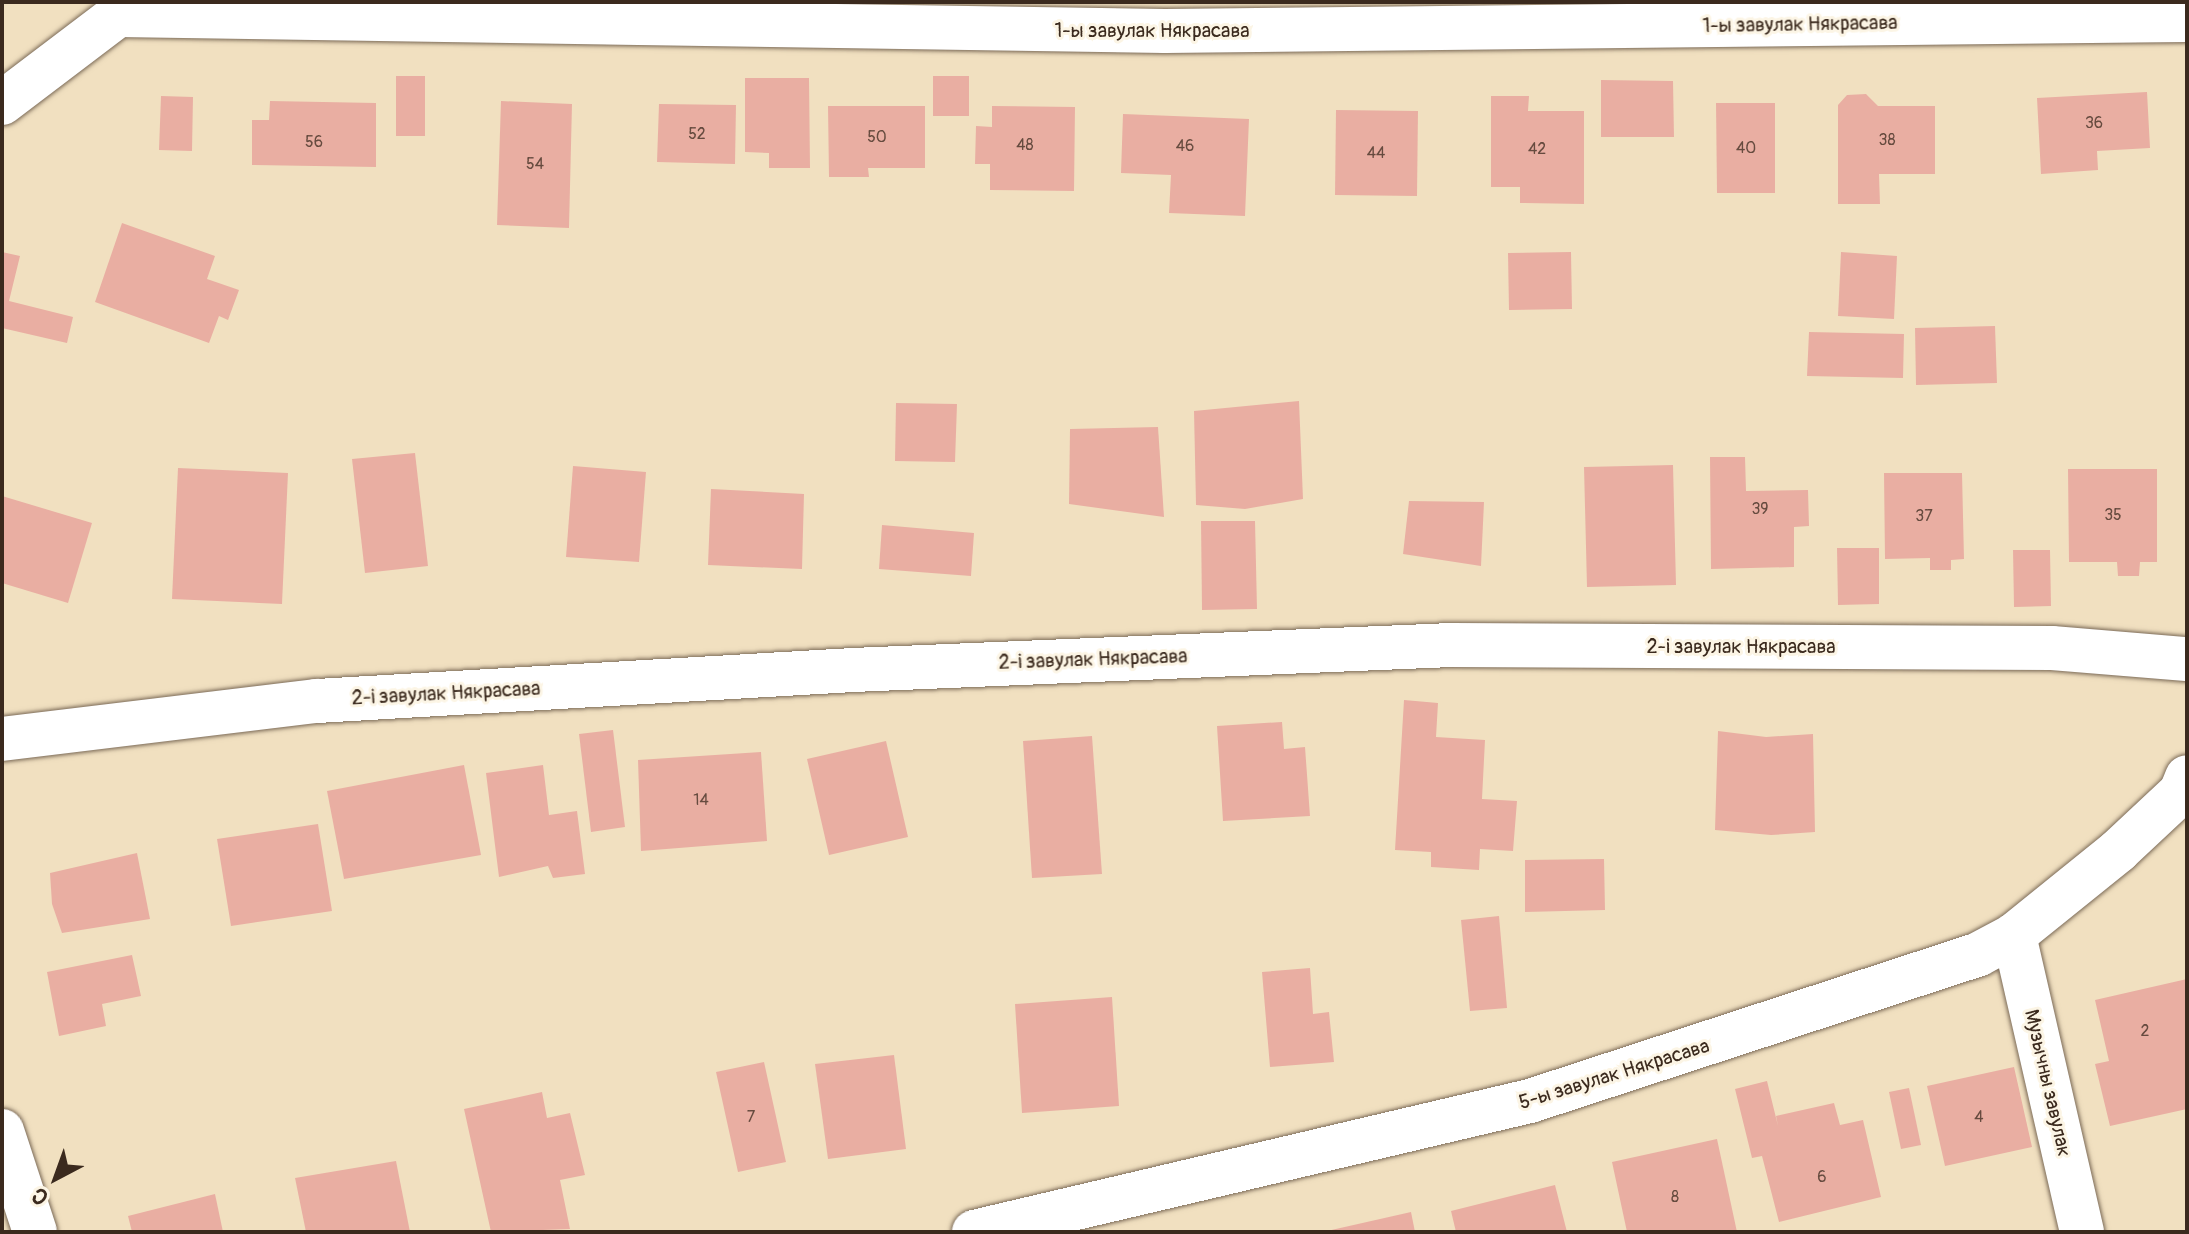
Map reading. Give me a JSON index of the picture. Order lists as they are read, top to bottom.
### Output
{
  "streets": {
    "street": [
      "1-ы завулак Някрасава",
      "2-і завулак Някрасава",
      "5-ы завулак Някрасава",
      "Музычны завулак"
    ]
  },
  "crossings": [
    ["5-ы завулак Някрасава", "Музычны завулак"]
  ],
  "house_numbers": [
    "36",
    "52",
    "50",
    "38",
    "56",
    "48",
    "46",
    "40",
    "42",
    "44",
    "54",
    "39",
    "35",
    "37",
    "14",
    "2",
    "7",
    "4",
    "6",
    "8"
  ],
  "north": "bottom left"
}
